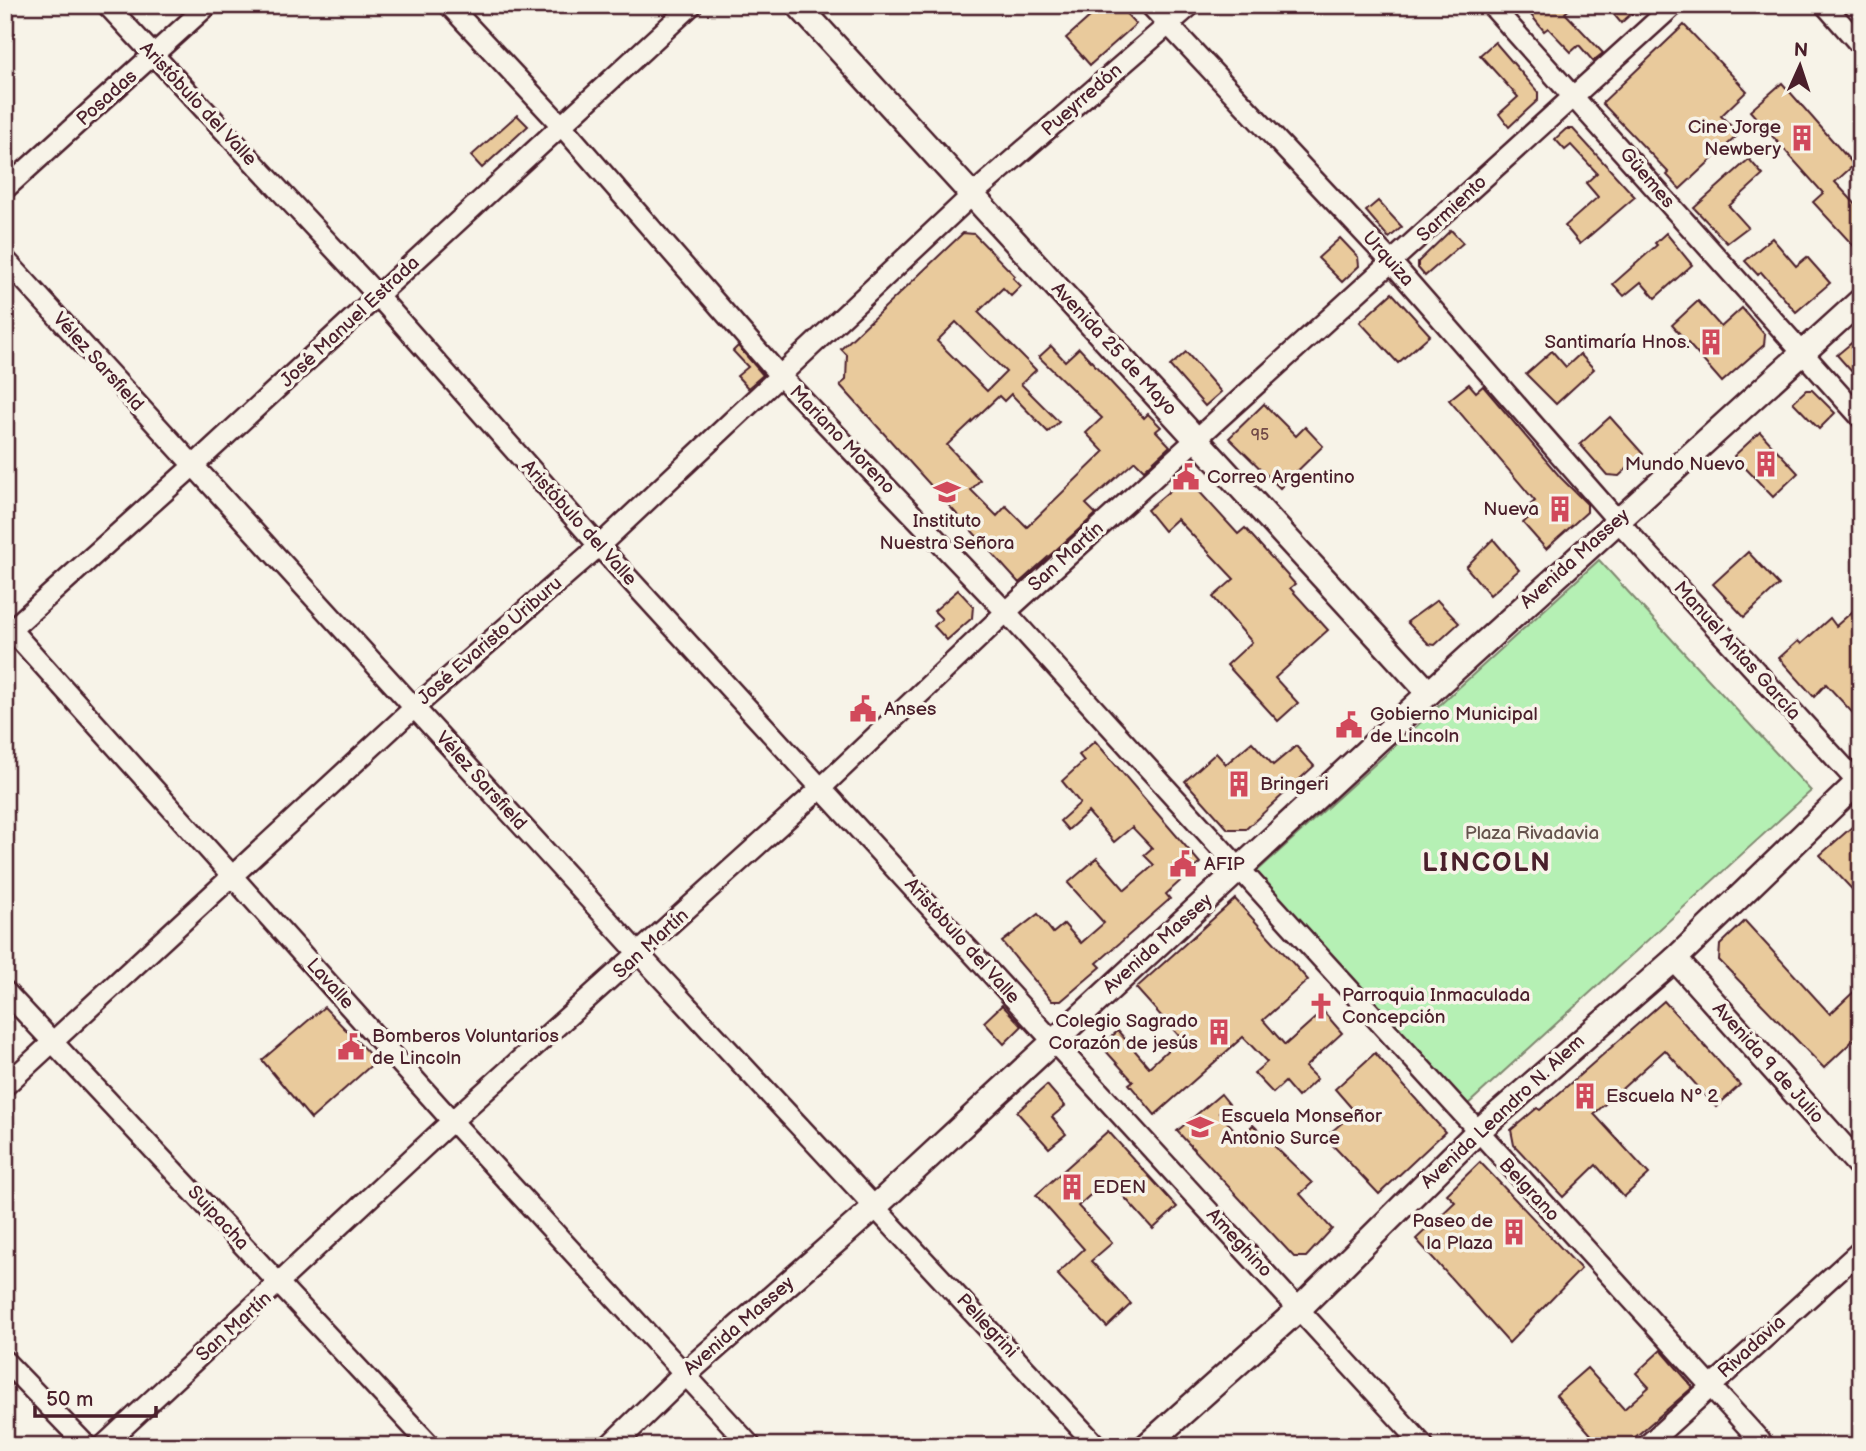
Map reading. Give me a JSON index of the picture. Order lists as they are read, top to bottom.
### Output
{
  "streets": {
    "main road": [
      "Avenida 25 de Mayo",
      "Avenida Massey",
      "Avenida 9 de Julio",
      "Avenida Leandro N. Alem"
    ],
    "street": [
      "Posadas",
      "Pueyrredón",
      "Aristóbulo del Valle",
      "Güemes",
      "Sarmiento",
      "Urquiza",
      "José Manuel Estrada",
      "Vélez Sarsfield",
      "Mariano Moreno",
      "San Martín",
      "José Evaristo Uriburu",
      "Manuel Antas García",
      "Lavalle",
      "Belgrano",
      "Suipacha",
      "Ameghino",
      "Pellegrini",
      "Rivadavia"
    ]
  },
  "crossings": [
    ["Posadas", "Aristóbulo del Valle"],
    ["Pueyrredón", "Urquiza"],
    ["Pueyrredón", "Avenida 25 de Mayo"],
    ["Pueyrredón", "José Evaristo Uriburu"],
    ["Aristóbulo del Valle", "José Manuel Estrada"],
    ["Aristóbulo del Valle", "San Martín"],
    ["Aristóbulo del Valle", "Avenida Massey"],
    ["Aristóbulo del Valle", "José Evaristo Uriburu"],
    ["Aristóbulo del Valle", "Ameghino"],
    ["Güemes", "Sarmiento"],
    ["Güemes", "Avenida Massey"],
    ["Sarmiento", "Urquiza"],
    ["Sarmiento", "Avenida 25 de Mayo"],
    ["Sarmiento", "San Martín"],
    ["Urquiza", "Avenida Massey"],
    ["Urquiza", "Manuel Antas García"],
    ["José Manuel Estrada", "Vélez Sarsfield"],
    ["José Manuel Estrada", "Mariano Moreno"],
    ["José Manuel Estrada", "Lavalle"],
    ["Avenida 25 de Mayo", "San Martín"],
    ["Avenida 25 de Mayo", "Avenida Massey"],
    ["Avenida 25 de Mayo", "José Evaristo Uriburu"],
    ["Vélez Sarsfield", "San Martín"],
    ["Vélez Sarsfield", "Avenida Massey"],
    ["Vélez Sarsfield", "José Evaristo Uriburu"],
    ["Vélez Sarsfield", "Pellegrini"],
    ["Mariano Moreno", "San Martín"],
    ["Mariano Moreno", "Avenida Massey"],
    ["Mariano Moreno", "José Evaristo Uriburu"],
    ["Mariano Moreno", "Belgrano"],
    ["San Martín", "Lavalle"],
    ["San Martín", "Suipacha"],
    ["Avenida Massey", "Manuel Antas García"],
    ["Avenida Massey", "Lavalle"],
    ["Avenida Massey", "Belgrano"],
    ["Avenida Massey", "Ameghino"],
    ["Avenida Massey", "Pellegrini"],
    ["José Evaristo Uriburu", "Lavalle"],
    ["José Evaristo Uriburu", "Suipacha"],
    ["Manuel Antas García", "Avenida Leandro N. Alem"],
    ["Avenida 9 de Julio", "Avenida Leandro N. Alem"],
    ["Avenida Leandro N. Alem", "Belgrano"],
    ["Avenida Leandro N. Alem", "Ameghino"],
    ["Belgrano", "Rivadavia"]
  ],
  "districts": ["LINCOLN"],
  "parks": ["Plaza Rivadavia"],
  "places": {
    "building": [
      "Cine Jorge Newbery",
      "Santimaría Hnos.",
      "Mundo Nuevo",
      "Nueva",
      "Bringeri",
      "Colegio Sagrado Corazón de jesús",
      "Escuela Nº 2",
      "EDEN",
      "Paseo de la Plaza"
    ],
    "public building": [
      "Correo Argentino",
      "Anses",
      "Gobierno Municipal de Lincoln",
      "AFIP",
      "Bomberos Voluntarios de Lincoln"
    ],
    "school or university": ["Instituto Nuestra Señora", "Escuela Monseñor Antonio Surce"],
    "church": ["Parroquia Inmaculada Concepción"]
  },
  "house_numbers": ["95"],
  "scale_bar": "50 m",
  "north": "top"
}
